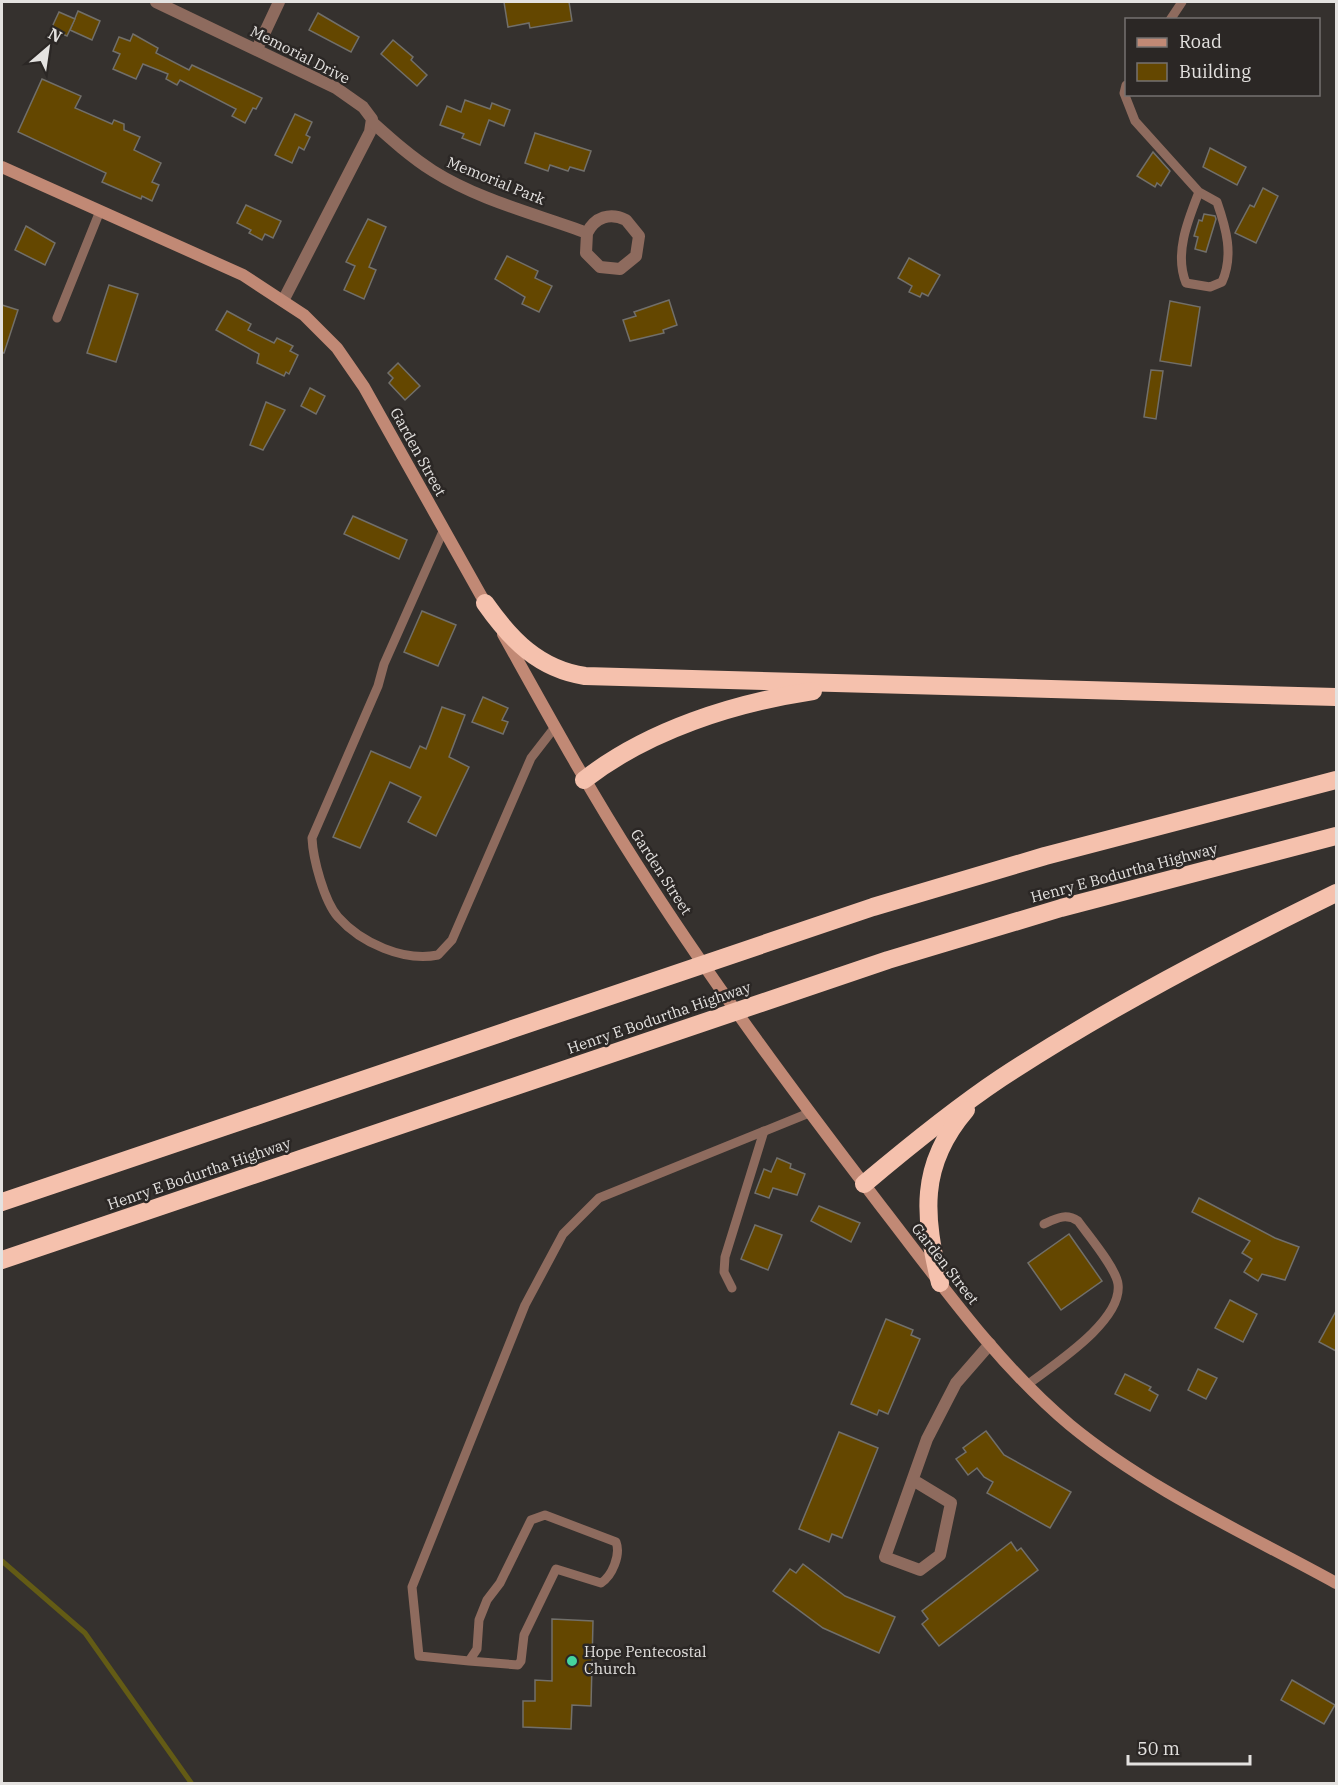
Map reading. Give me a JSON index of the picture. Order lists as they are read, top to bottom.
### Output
{
  "streets": {
    "highway": ["Henry E Bodurtha Highway"],
    "street": ["Memorial Drive", "Memorial Park", "Garden Street"]
  },
  "crossings": [
    ["Memorial Drive", "Memorial Park"]
  ],
  "places": ["Hope Pentecostal Church"],
  "legend": ["Road", "Building"],
  "scale_bar": "50 m",
  "north": "top right"
}
